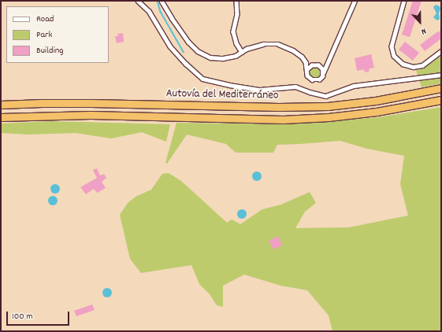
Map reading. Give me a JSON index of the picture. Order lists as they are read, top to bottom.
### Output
{
  "streets": {
    "highway": ["Autovía del Mediterráneo"]
  },
  "legend": ["Road", "Park", "Building"],
  "scale_bar": "100 m",
  "north": "bottom"
}
